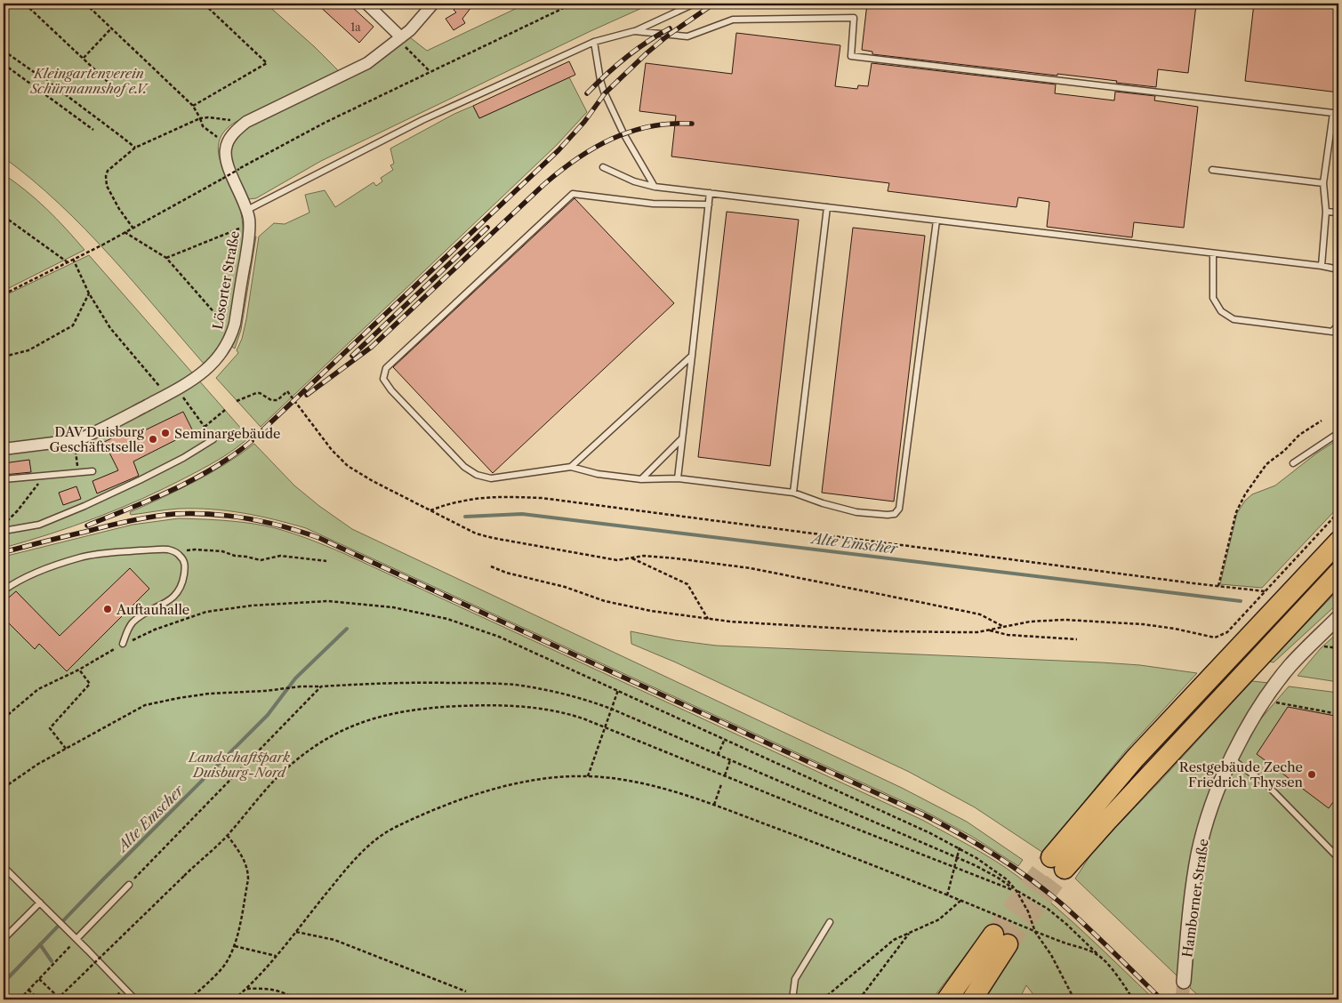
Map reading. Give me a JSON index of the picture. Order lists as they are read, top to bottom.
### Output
{
  "streets": {
    "street": ["Lösorter Straße", "Hamborner Straße"]
  },
  "water": ["Alte Emscher"],
  "parks": ["Kleingartenverein Schürmannshof e.V.", "Landschaftspark Duisburg-Nord"],
  "places": [
    "Seminargebäude",
    "DAV Duisburg Geschäftstselle",
    "Auftauhalle",
    "Restgebäude Zeche Friedrich Thyssen"
  ],
  "house_numbers": ["1a"]
}
